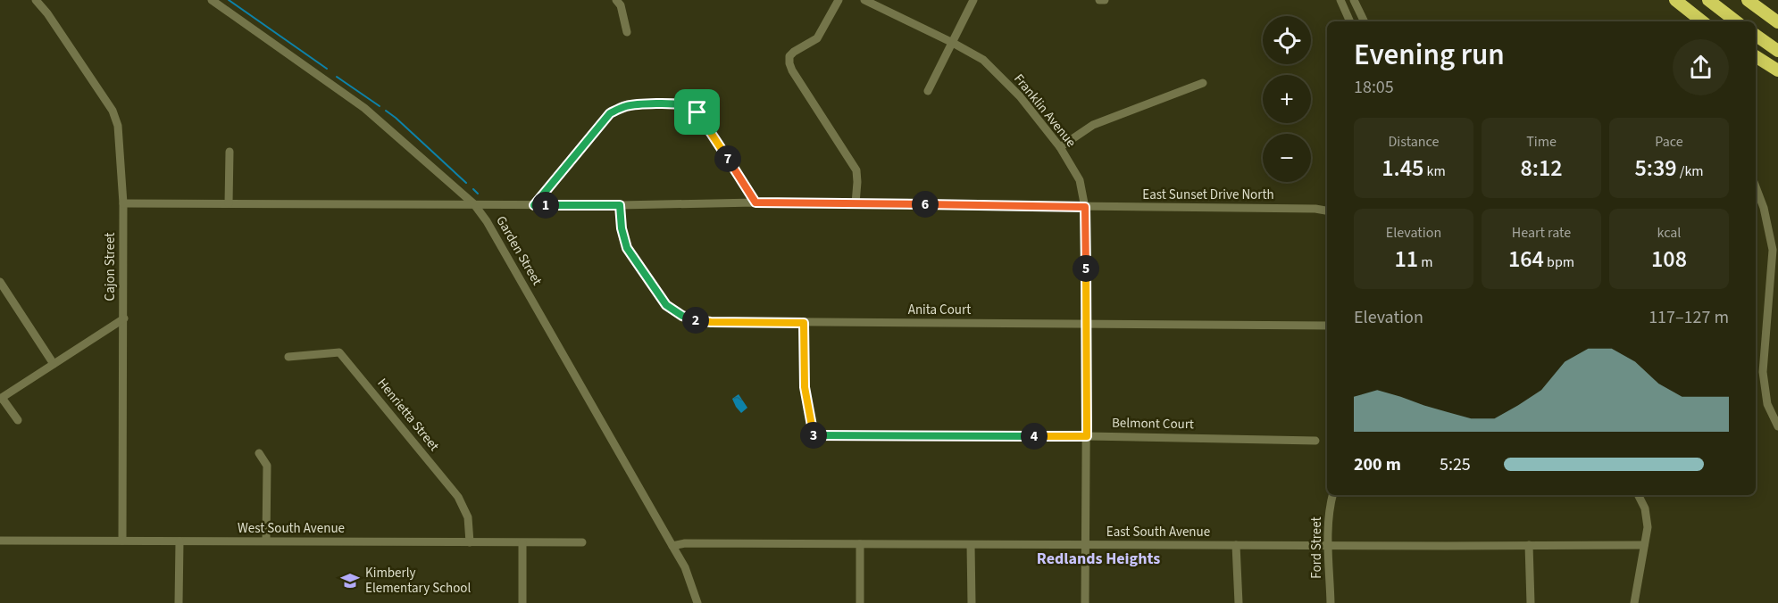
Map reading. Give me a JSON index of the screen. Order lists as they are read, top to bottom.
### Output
{
  "streets": {
    "street": [
      "Franklin Avenue",
      "East Sunset Drive North",
      "Garden Street",
      "Cajon Street",
      "Anita Court",
      "Henrietta Street",
      "Belmont Court",
      "West South Avenue",
      "East South Avenue",
      "Ford Street"
    ]
  },
  "crossings": [
    ["Franklin Avenue", "East Sunset Drive North"],
    ["Franklin Avenue", "Anita Court"],
    ["Franklin Avenue", "Belmont Court"],
    ["Franklin Avenue", "East South Avenue"],
    ["East Sunset Drive North", "Garden Street"],
    ["East Sunset Drive North", "Cajon Street"],
    ["East Sunset Drive North", "Anita Court"],
    ["Garden Street", "East South Avenue"],
    ["Cajon Street", "West South Avenue"],
    ["Anita Court", "Belmont Court"],
    ["Henrietta Street", "West South Avenue"],
    ["East South Avenue", "Ford Street"]
  ],
  "districts": ["Redlands Heights"],
  "places": {
    "school or university": ["Kimberly Elementary School"]
  },
  "page": {
    "map_buttons": ["+", "−"],
    "heading": ["Evening run", "18:05"],
    "stats": [
      ["Distance", "1.45 km"],
      ["Time", "8:12"],
      ["Pace", "5:39 /km"],
      ["Elevation", "11 m"],
      ["Heart rate", "164 bpm"],
      ["kcal", "108"]
    ],
    "pins": [
      "7",
      "6",
      "1",
      "5",
      "2",
      "3",
      "4"
    ],
    "chart": ["Elevation", "117–127 m"],
    "list": [
      {
        "name": "200 m",
        "note": "5:25"
      }
    ]
  }
}
